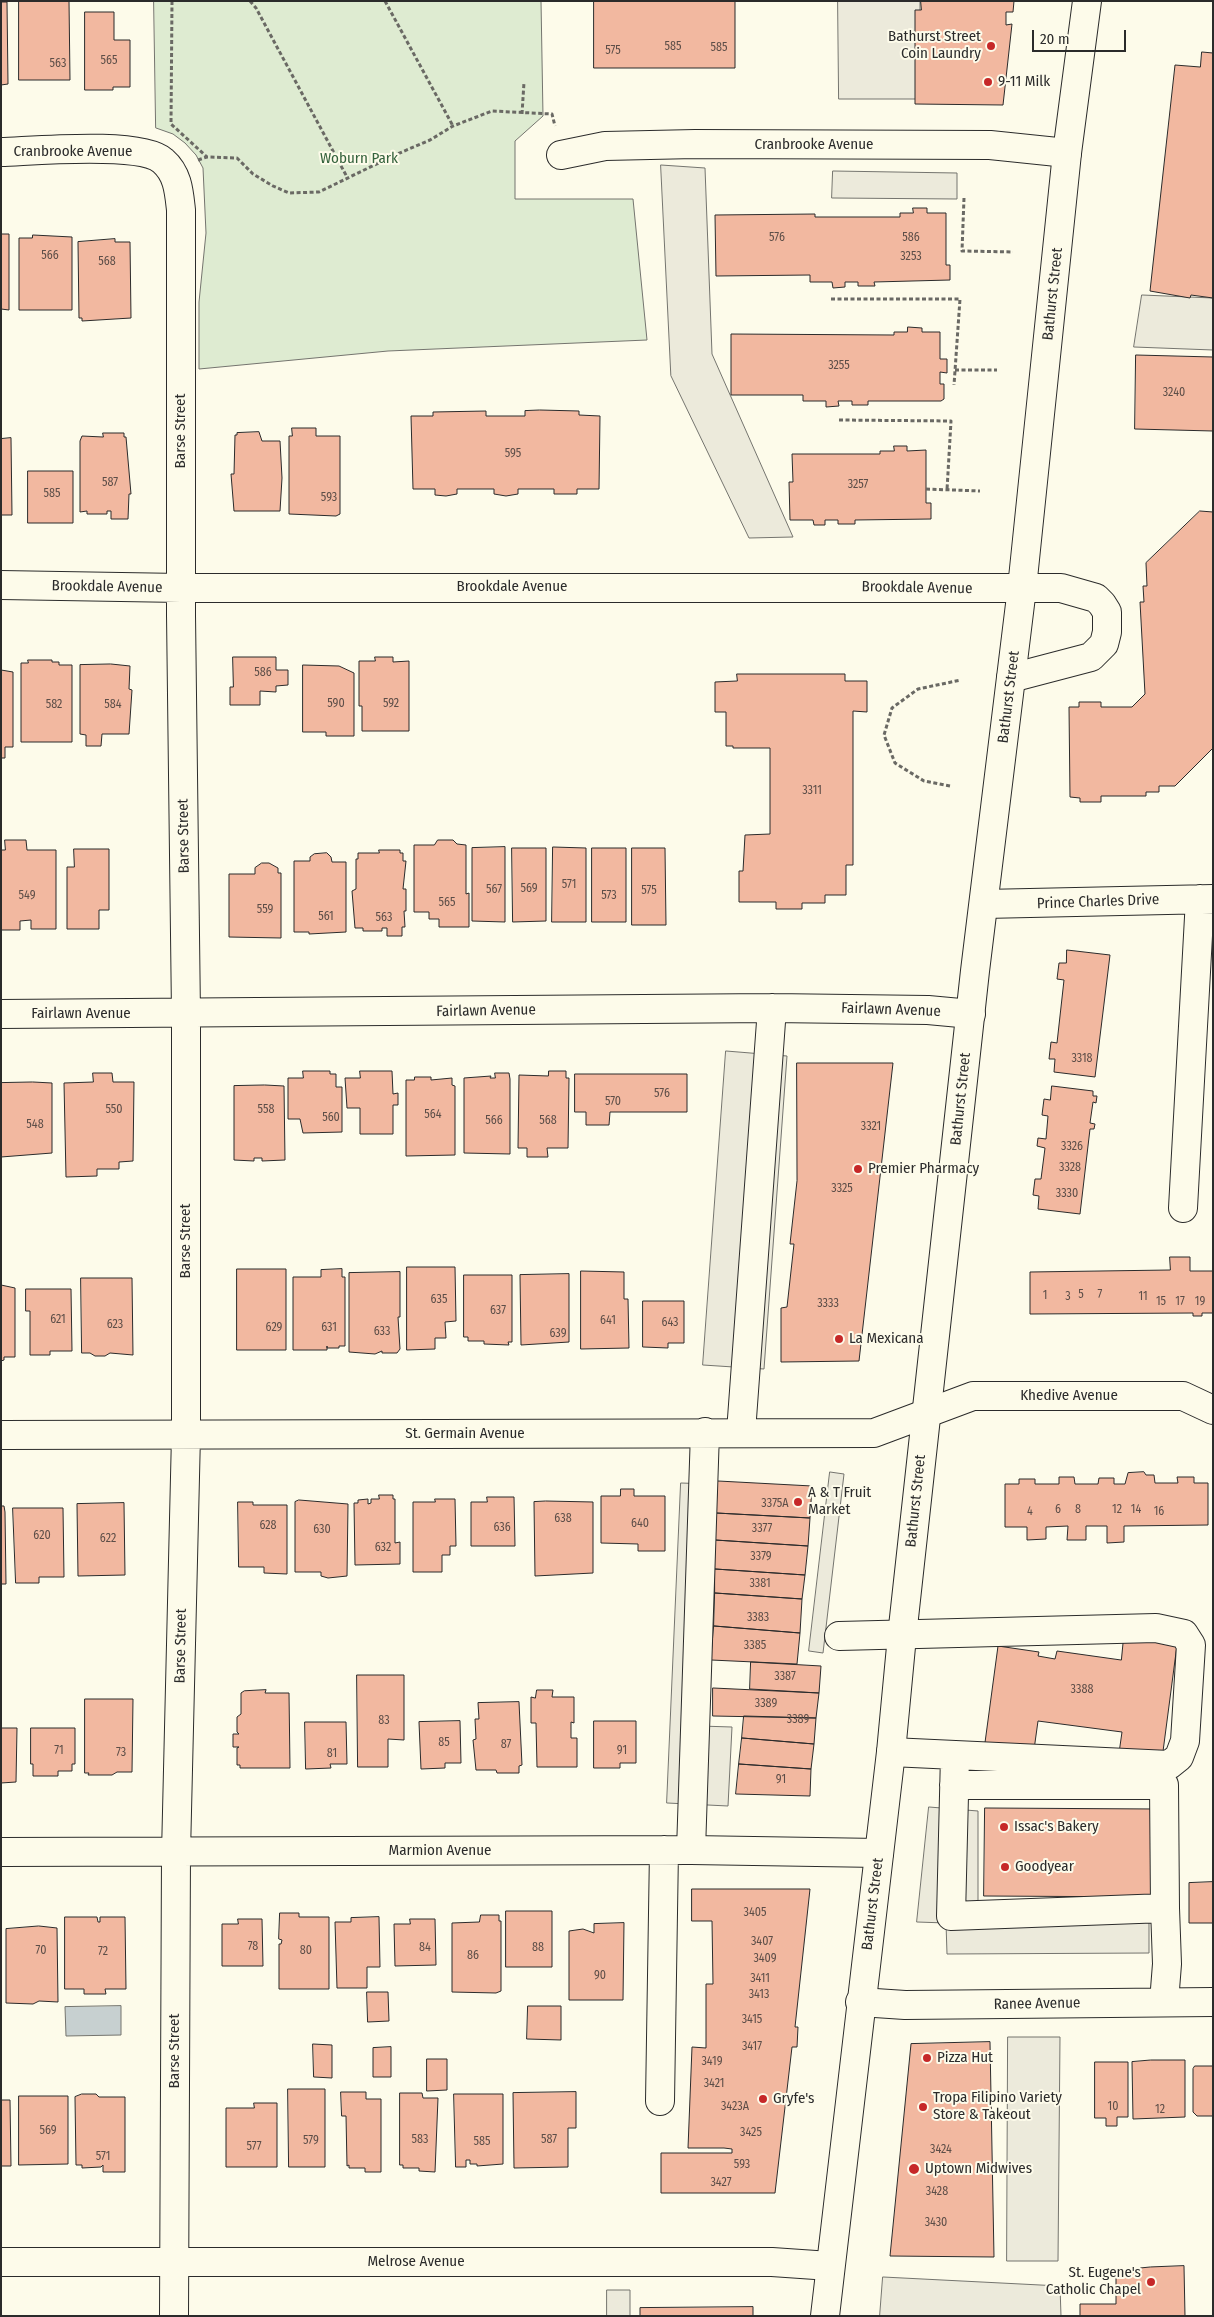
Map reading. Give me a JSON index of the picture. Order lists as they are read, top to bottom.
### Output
{
  "streets": {
    "street": [
      "Cranbrooke Avenue",
      "Bathurst Street",
      "Barse Street",
      "Brookdale Avenue",
      "Prince Charles Drive",
      "Fairlawn Avenue",
      "Khedive Avenue",
      "St. Germain Avenue",
      "Marmion Avenue",
      "Ranee Avenue",
      "Melrose Avenue"
    ]
  },
  "crossings": [
    ["Cranbrooke Avenue", "Bathurst Street"],
    ["Cranbrooke Avenue", "Barse Street"],
    ["Bathurst Street", "Brookdale Avenue"],
    ["Bathurst Street", "Prince Charles Drive"],
    ["Bathurst Street", "Fairlawn Avenue"],
    ["Bathurst Street", "Khedive Avenue"],
    ["Bathurst Street", "St. Germain Avenue"],
    ["Bathurst Street", "Marmion Avenue"],
    ["Bathurst Street", "Ranee Avenue"],
    ["Bathurst Street", "Melrose Avenue"],
    ["Barse Street", "Brookdale Avenue"],
    ["Barse Street", "Fairlawn Avenue"],
    ["Barse Street", "St. Germain Avenue"],
    ["Barse Street", "Marmion Avenue"],
    ["Barse Street", "Melrose Avenue"],
    ["Khedive Avenue", "St. Germain Avenue"]
  ],
  "parks": ["Woburn Park"],
  "places": [
    "Bathurst Street Coin Laundry",
    "9-11 Milk",
    "Premier Pharmacy",
    "La Mexicana",
    "A & T Fruit Market",
    "Issac's Bakery",
    "Goodyear",
    "Pizza Hut",
    "Gryfe's",
    "Tropa Filipino Variety Store & Takeout",
    "Uptown Midwives",
    "St. Eugene's Catholic Chapel"
  ],
  "house_numbers": [
    "585",
    "585",
    "575",
    "565",
    "563",
    "576",
    "586",
    "566",
    "3253",
    "568",
    "3255",
    "3240",
    "595",
    "587",
    "3257",
    "585",
    "593",
    "586",
    "590",
    "592",
    "582",
    "584",
    "3311",
    "571",
    "569",
    "567",
    "575",
    "549",
    "573",
    "565",
    "559",
    "561",
    "563",
    "3318",
    "576",
    "570",
    "550",
    "558",
    "564",
    "560",
    "566",
    "568",
    "548",
    "3321",
    "3326",
    "3328",
    "3325",
    "3330",
    "5",
    "7",
    "1",
    "3",
    "11",
    "635",
    "15",
    "17",
    "19",
    "3333",
    "637",
    "621",
    "641",
    "643",
    "623",
    "629",
    "631",
    "633",
    "639",
    "3375A",
    "6",
    "8",
    "12",
    "14",
    "4",
    "16",
    "638",
    "640",
    "628",
    "636",
    "3377",
    "630",
    "620",
    "622",
    "632",
    "3379",
    "3381",
    "3383",
    "3385",
    "3387",
    "3388",
    "3389",
    "3389",
    "83",
    "85",
    "87",
    "71",
    "91",
    "73",
    "81",
    "91",
    "3405",
    "3407",
    "78",
    "84",
    "88",
    "70",
    "80",
    "72",
    "86",
    "3409",
    "90",
    "3411",
    "3413",
    "3415",
    "3417",
    "3419",
    "3421",
    "3423A",
    "10",
    "12",
    "569",
    "3425",
    "583",
    "587",
    "579",
    "585",
    "577",
    "3424",
    "571",
    "593",
    "3427",
    "3428",
    "3430"
  ],
  "scale_bar": "20 m"
}
